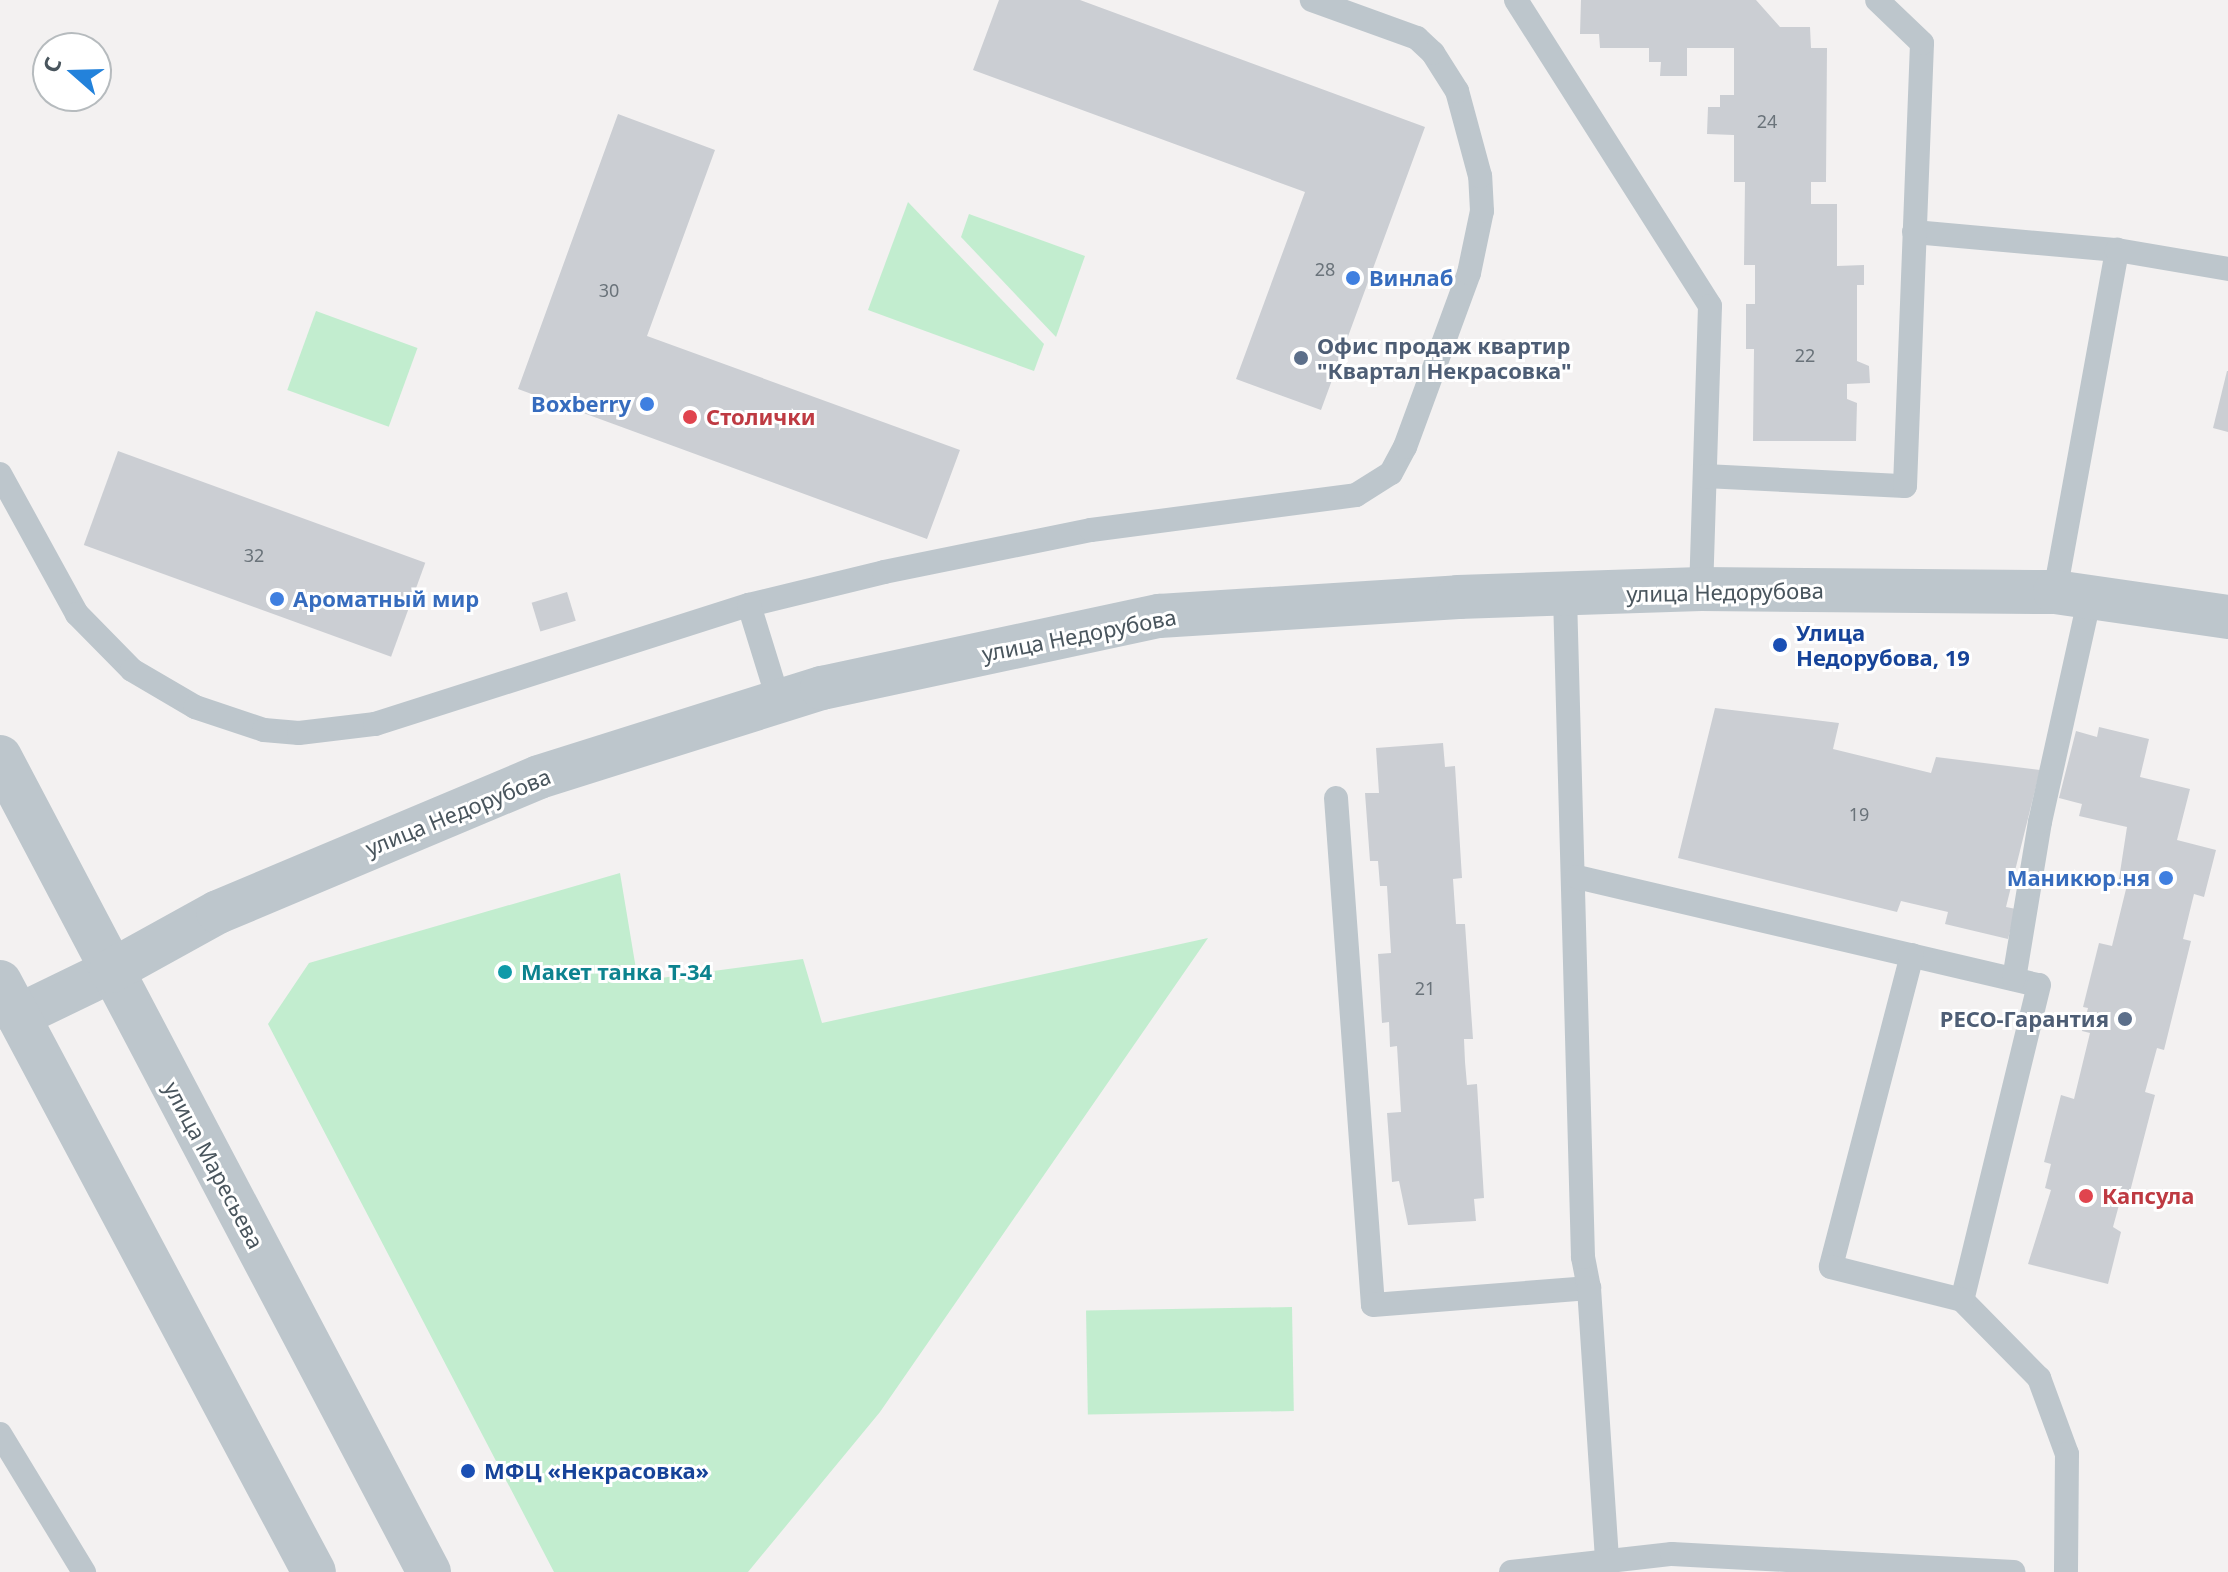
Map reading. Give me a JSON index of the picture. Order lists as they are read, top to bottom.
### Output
{
  "streets": {
    "street": ["улица Недорубова", "улица Маресьева"]
  },
  "crossings": [
    ["улица Недорубова", "улица Маресьева"]
  ],
  "places": [
    "Винлаб",
    "Офис продаж квартир \"Квартал Некрасовка\"",
    "Boxberry",
    "Столички",
    "Ароматный мир",
    "Улица Недорубова, 19",
    "Маникюр.ня",
    "Макет танка Т-34",
    "РЕСО-Гарантия",
    "Капсула",
    "МФЦ «Некрасовка»"
  ],
  "house_numbers": [
    "24",
    "28",
    "30",
    "22",
    "32",
    "19",
    "21"
  ],
  "north": "left"
}
